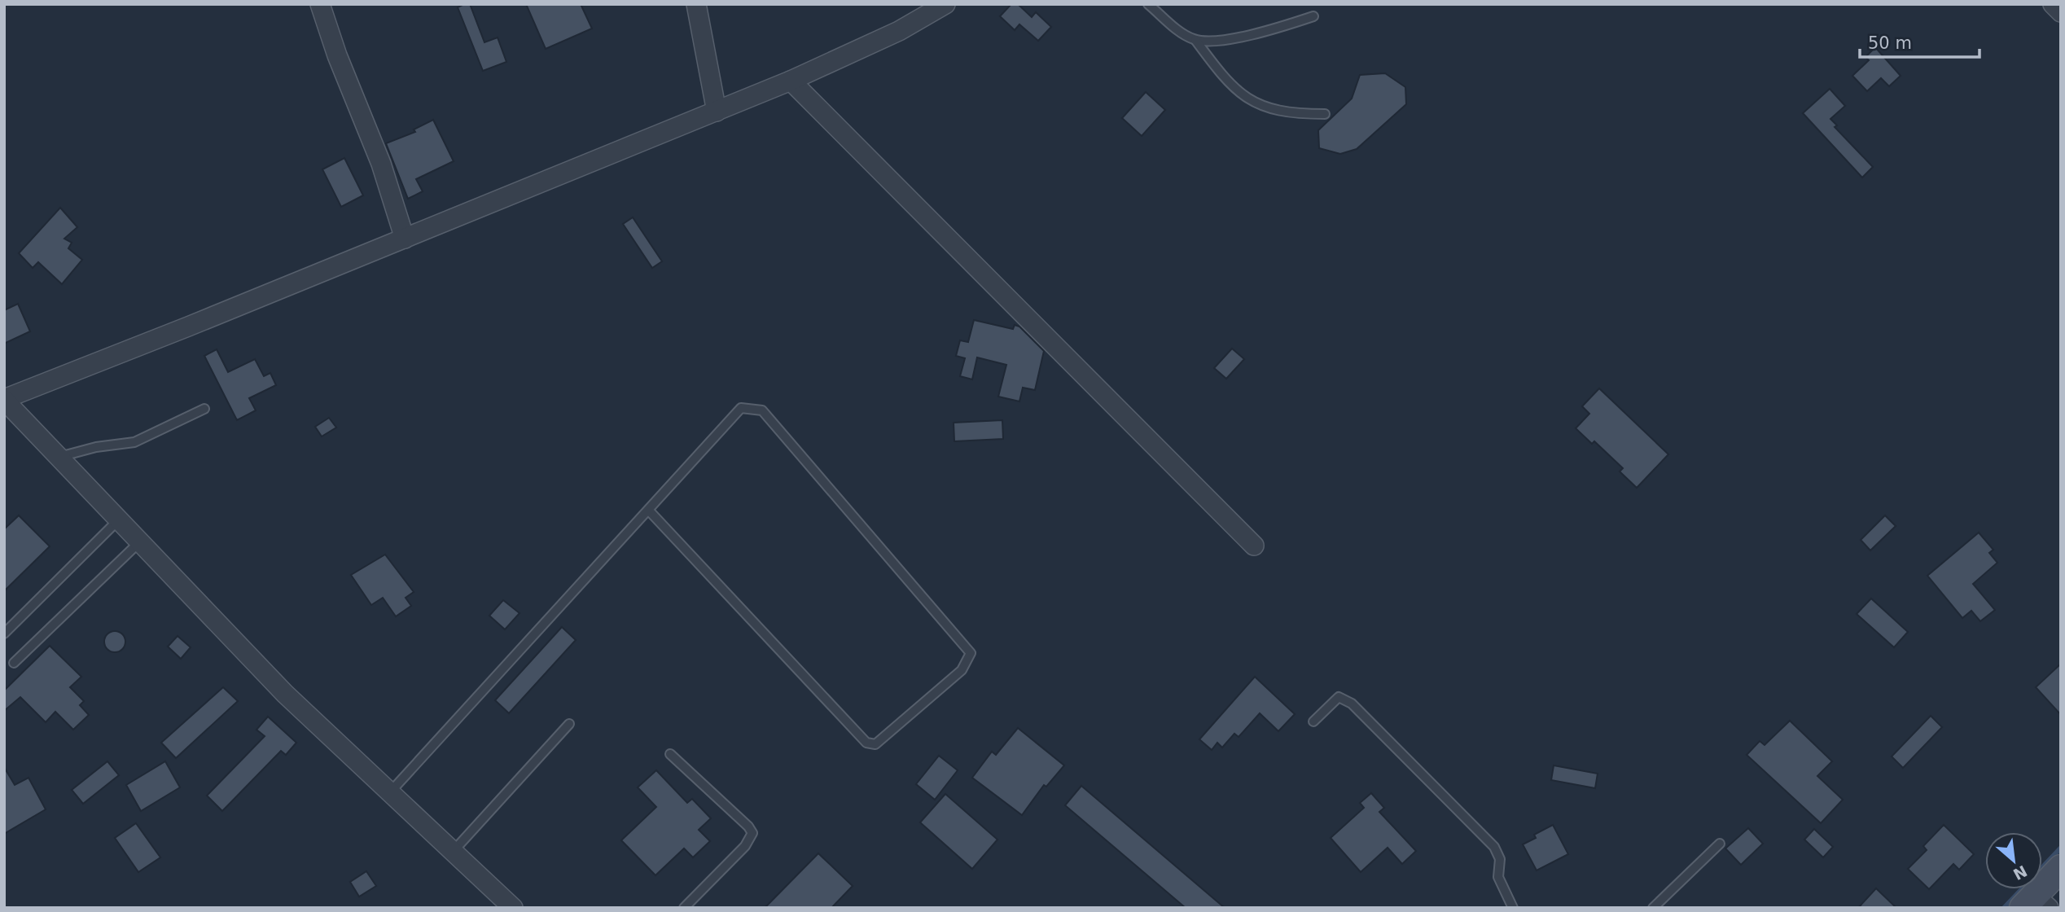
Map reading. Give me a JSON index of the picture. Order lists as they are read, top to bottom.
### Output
{
  "scale_bar": "50 m",
  "north": "bottom right"
}
